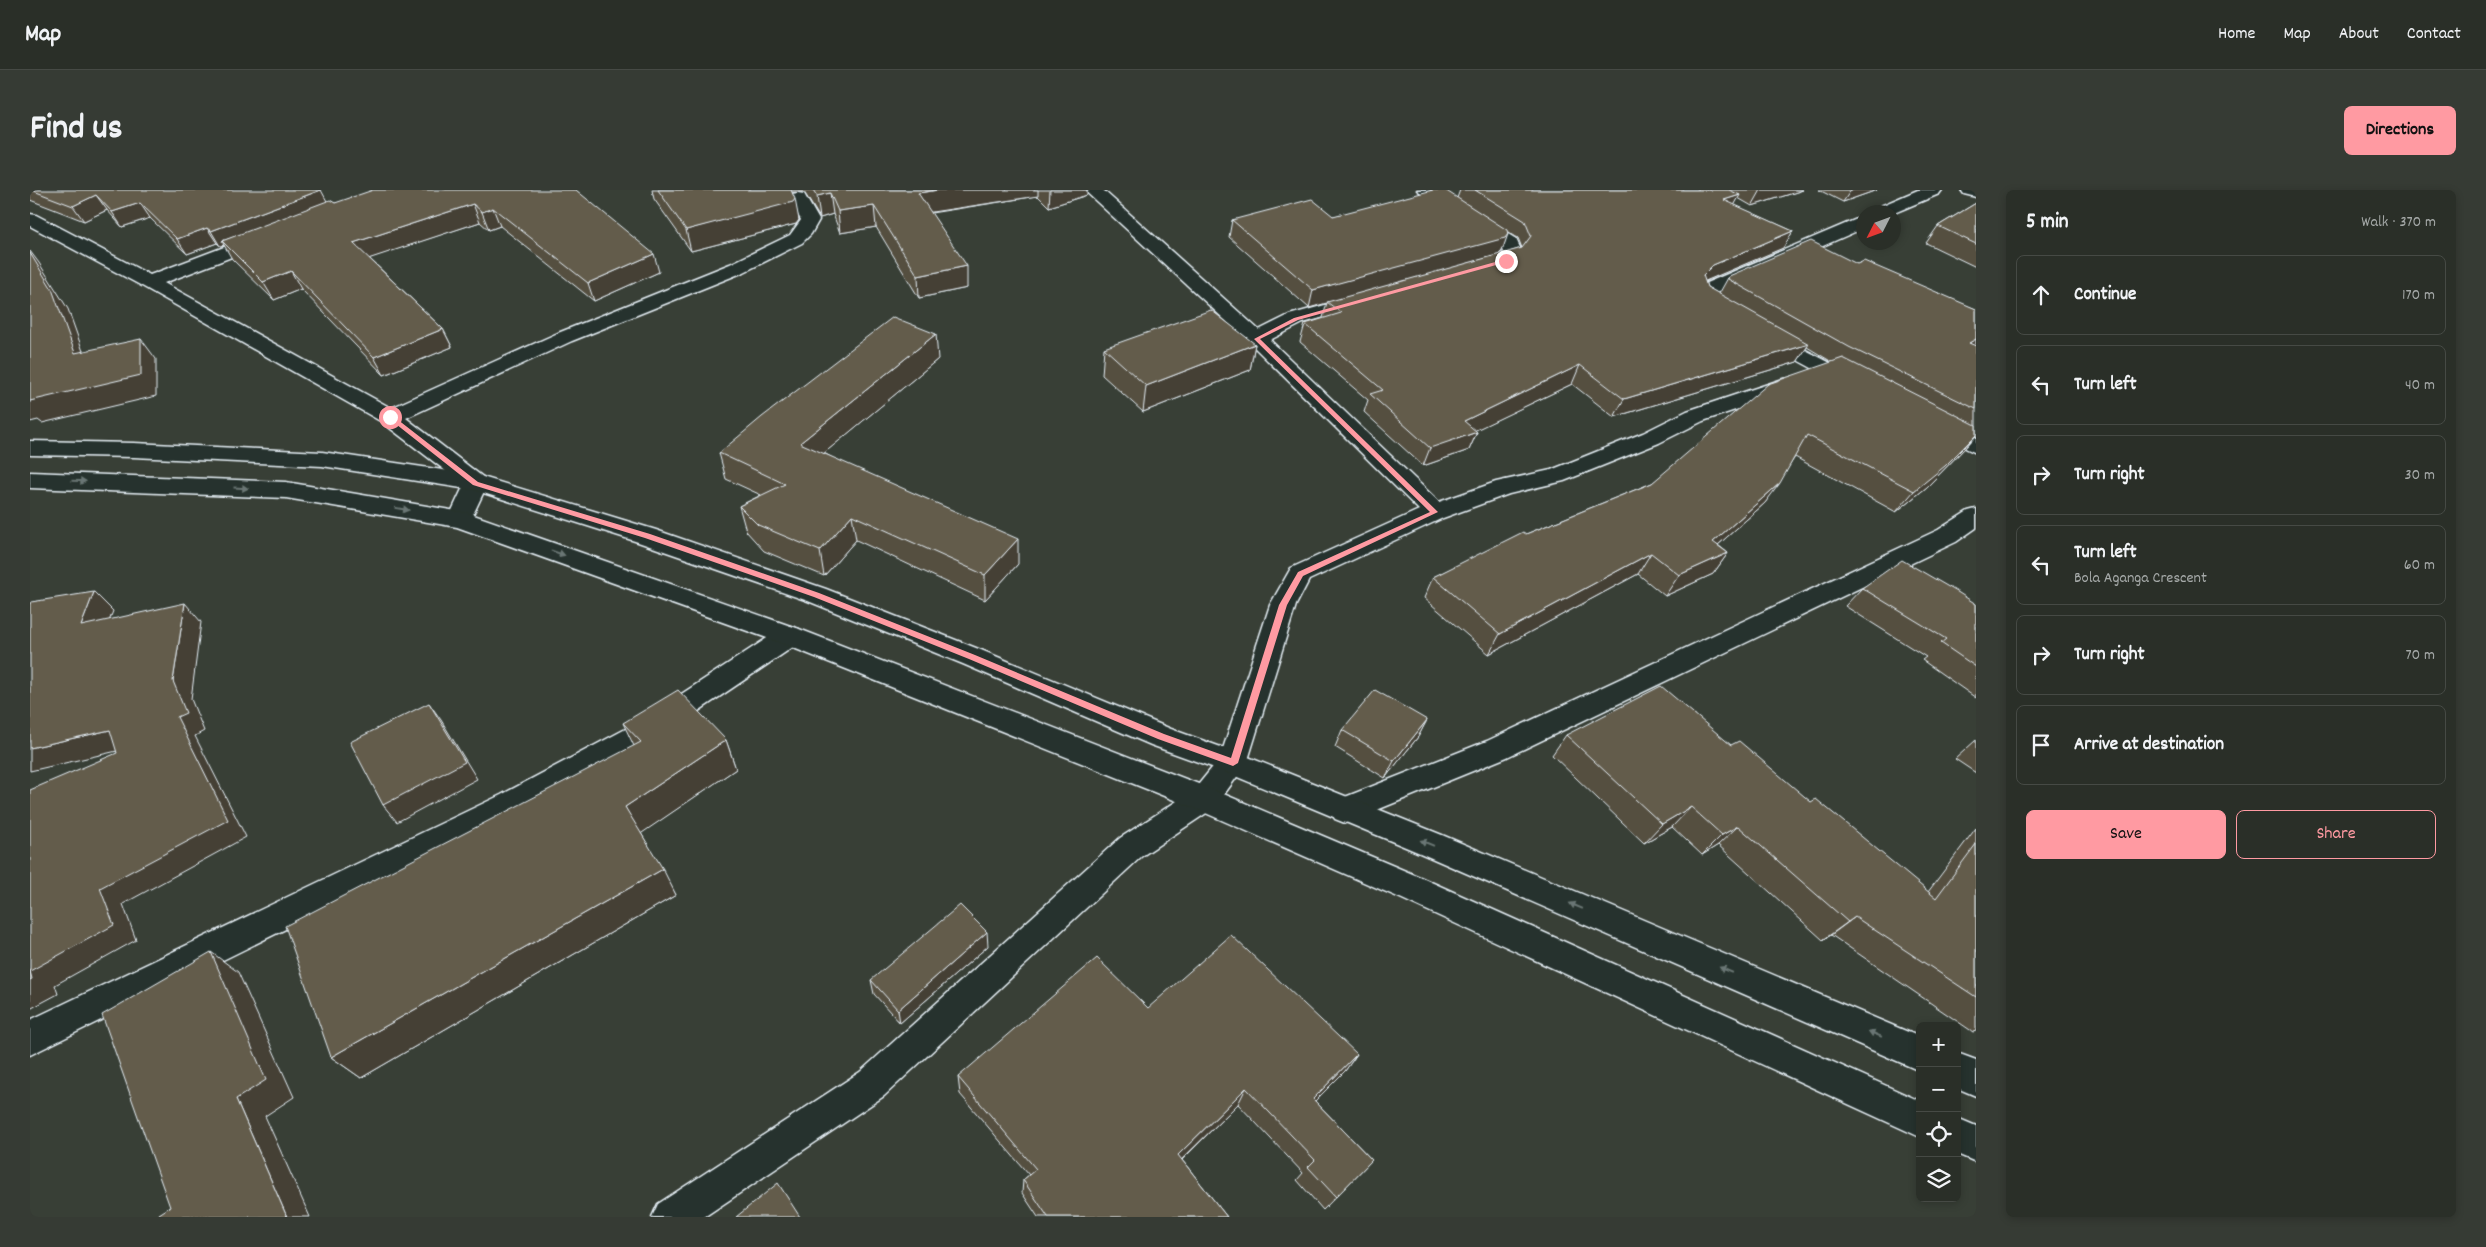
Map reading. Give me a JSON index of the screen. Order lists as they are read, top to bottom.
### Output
{
  "north": "bottom left",
  "page": {
    "header": "Map",
    "nav": [
      "Home",
      "Map",
      "About",
      "Contact"
    ],
    "title": "Find us",
    "buttons": [
      "Directions",
      ["Save", "Share"]
    ],
    "heading": ["5 min", "Walk · 370 m"],
    "list": [
      ["Continue", "170 m"],
      ["Turn left", "40 m"],
      ["Turn right", "30 m"],
      ["Turn left", "Bola Aganga Crescent", "60 m"],
      ["Turn right", "70 m"],
      "Arrive at destination"
    ],
    "map_buttons": ["+", "−"]
  }
}
